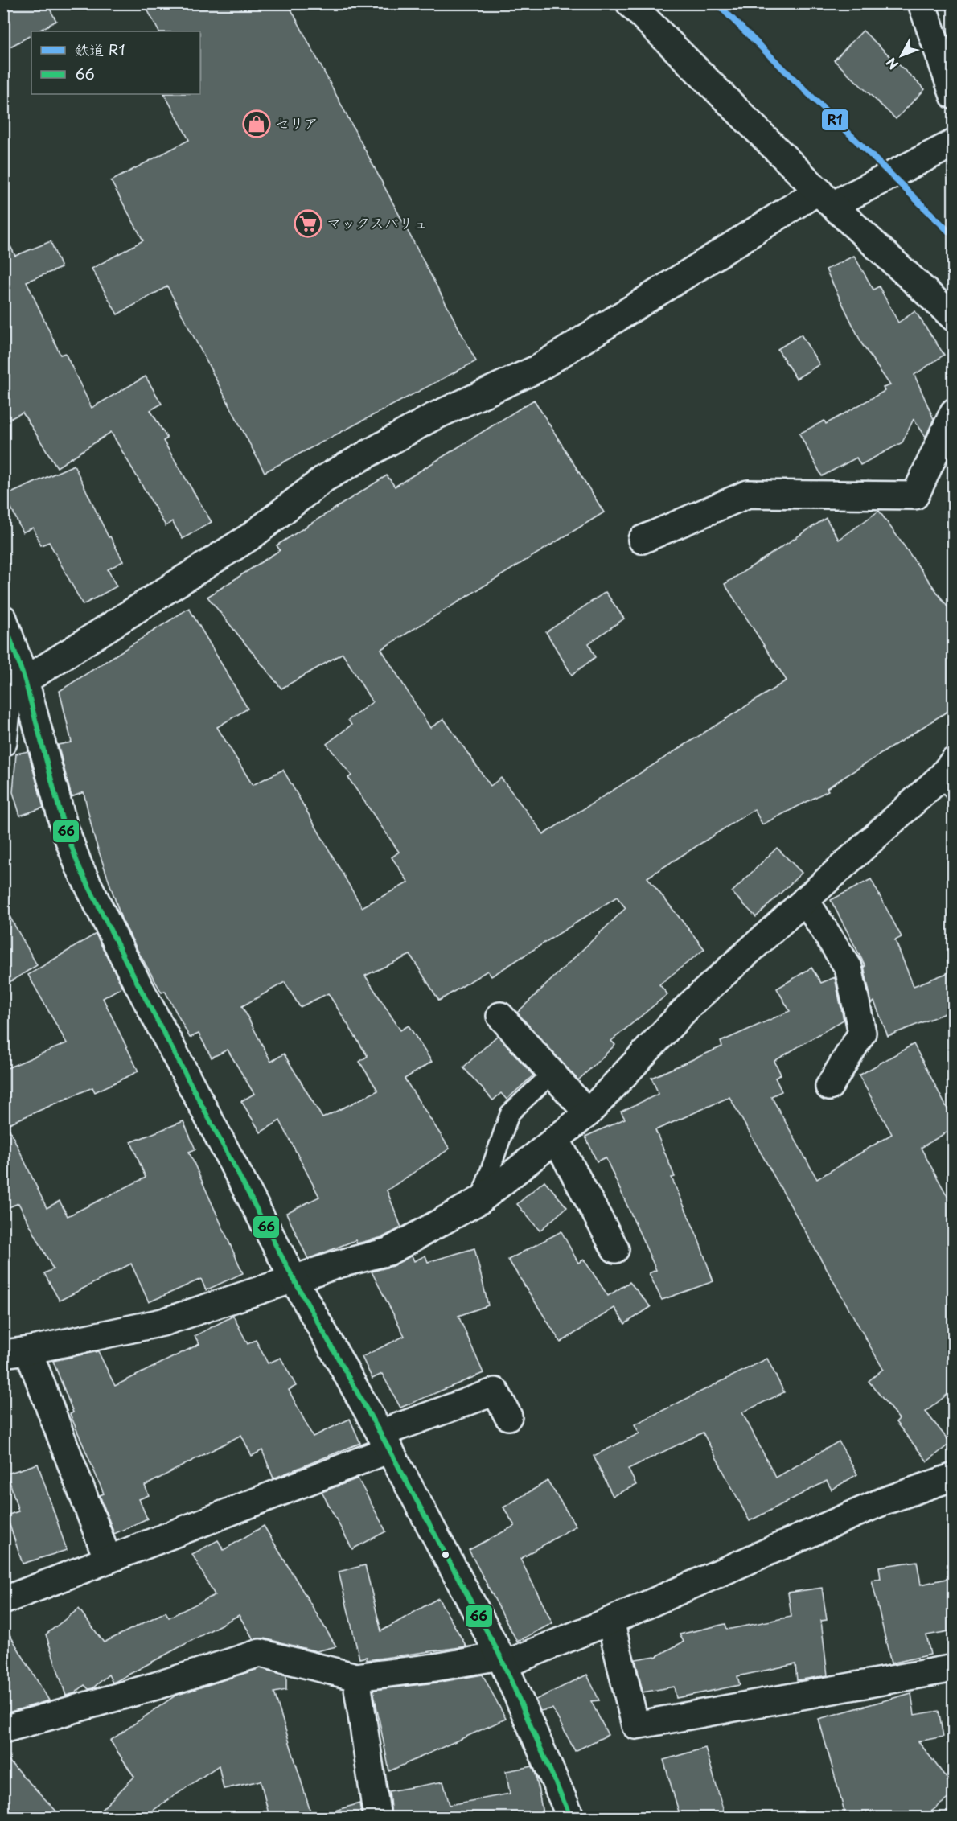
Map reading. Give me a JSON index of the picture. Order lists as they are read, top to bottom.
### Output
{
  "places": {
    "shop": ["セリア"],
    "supermarket": ["マックスバリュ"]
  },
  "lines": ["rail line R1", "transit line 66"],
  "legend": ["鉄道 R1", "66"],
  "north": "bottom left"
}
